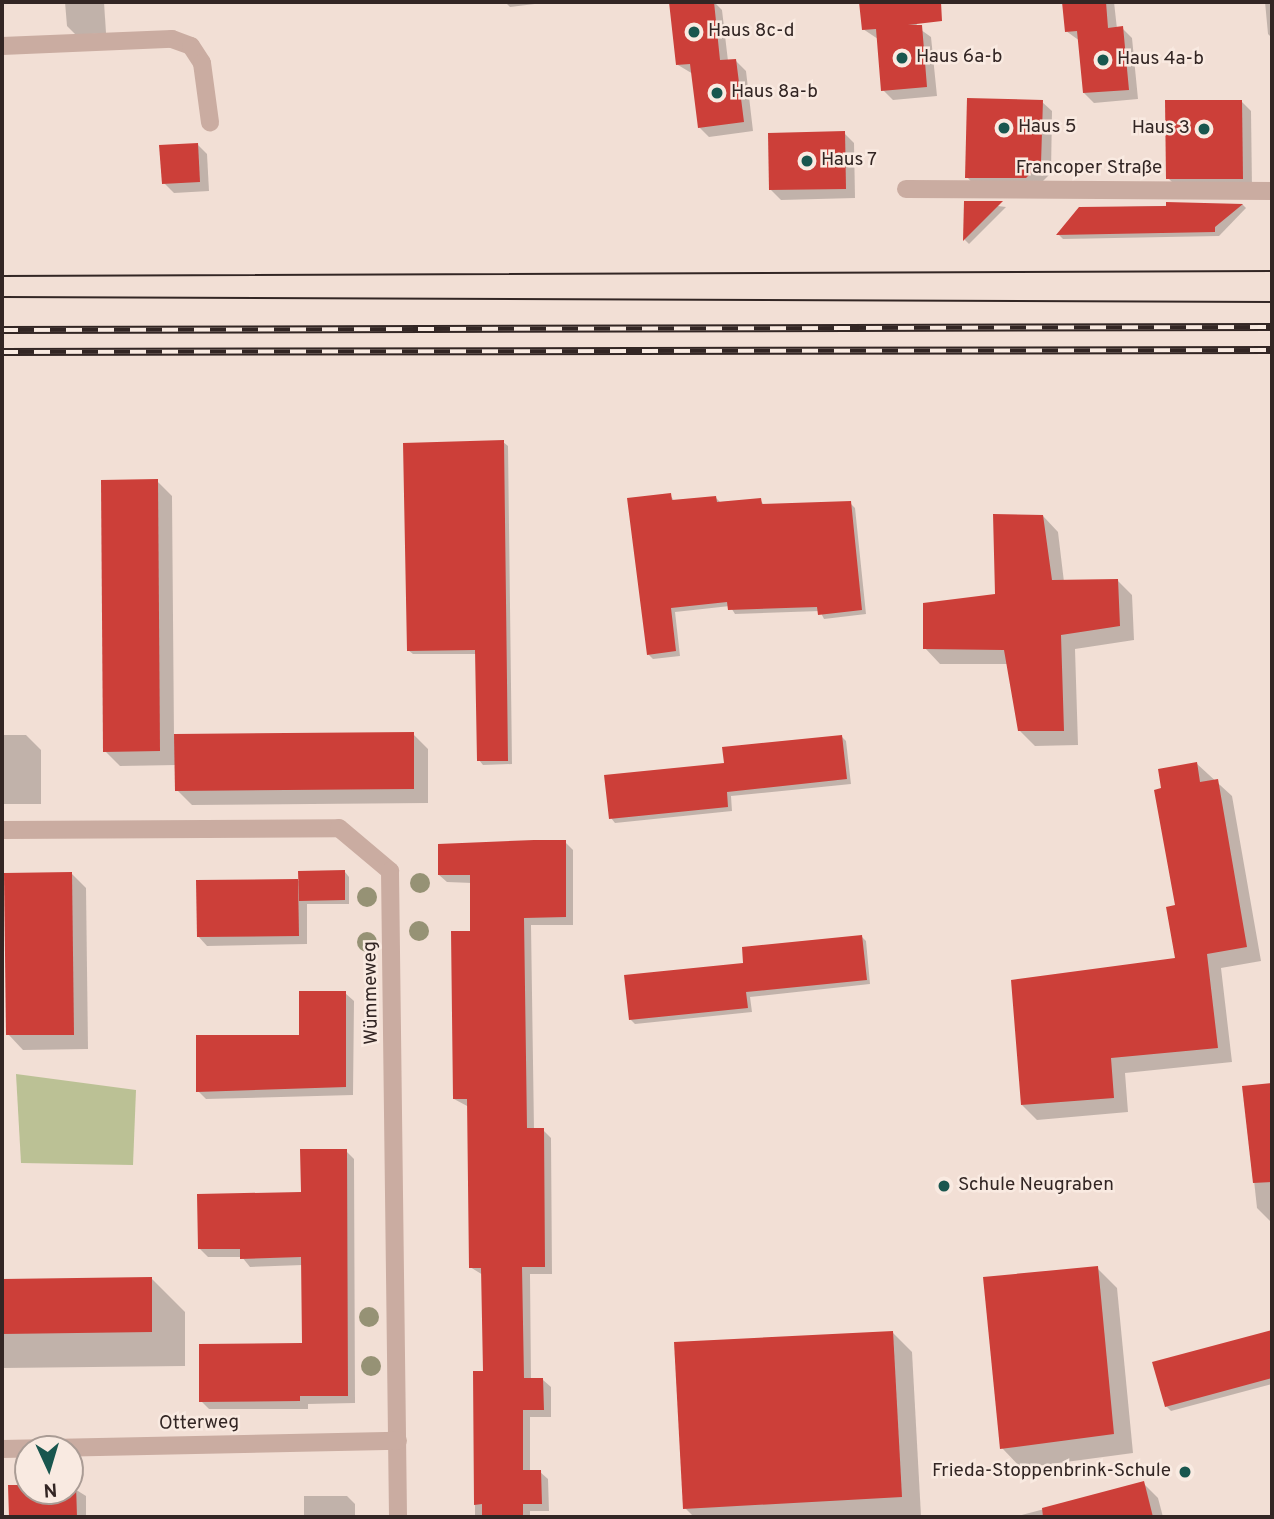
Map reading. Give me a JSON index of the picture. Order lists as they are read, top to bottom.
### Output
{
  "streets": {
    "street": ["Francoper Straße", "Wümmeweg", "Otterweg"]
  },
  "crossings": [
    ["Wümmeweg", "Otterweg"]
  ],
  "places": [
    "Haus 8c-d",
    "Haus 6a-b",
    "Haus 4a-b",
    "Haus 8a-b",
    "Haus 5",
    "Haus 3",
    "Haus 7",
    "Schule Neugraben",
    "Frieda-Stoppenbrink-Schule"
  ],
  "north": "bottom"
}
